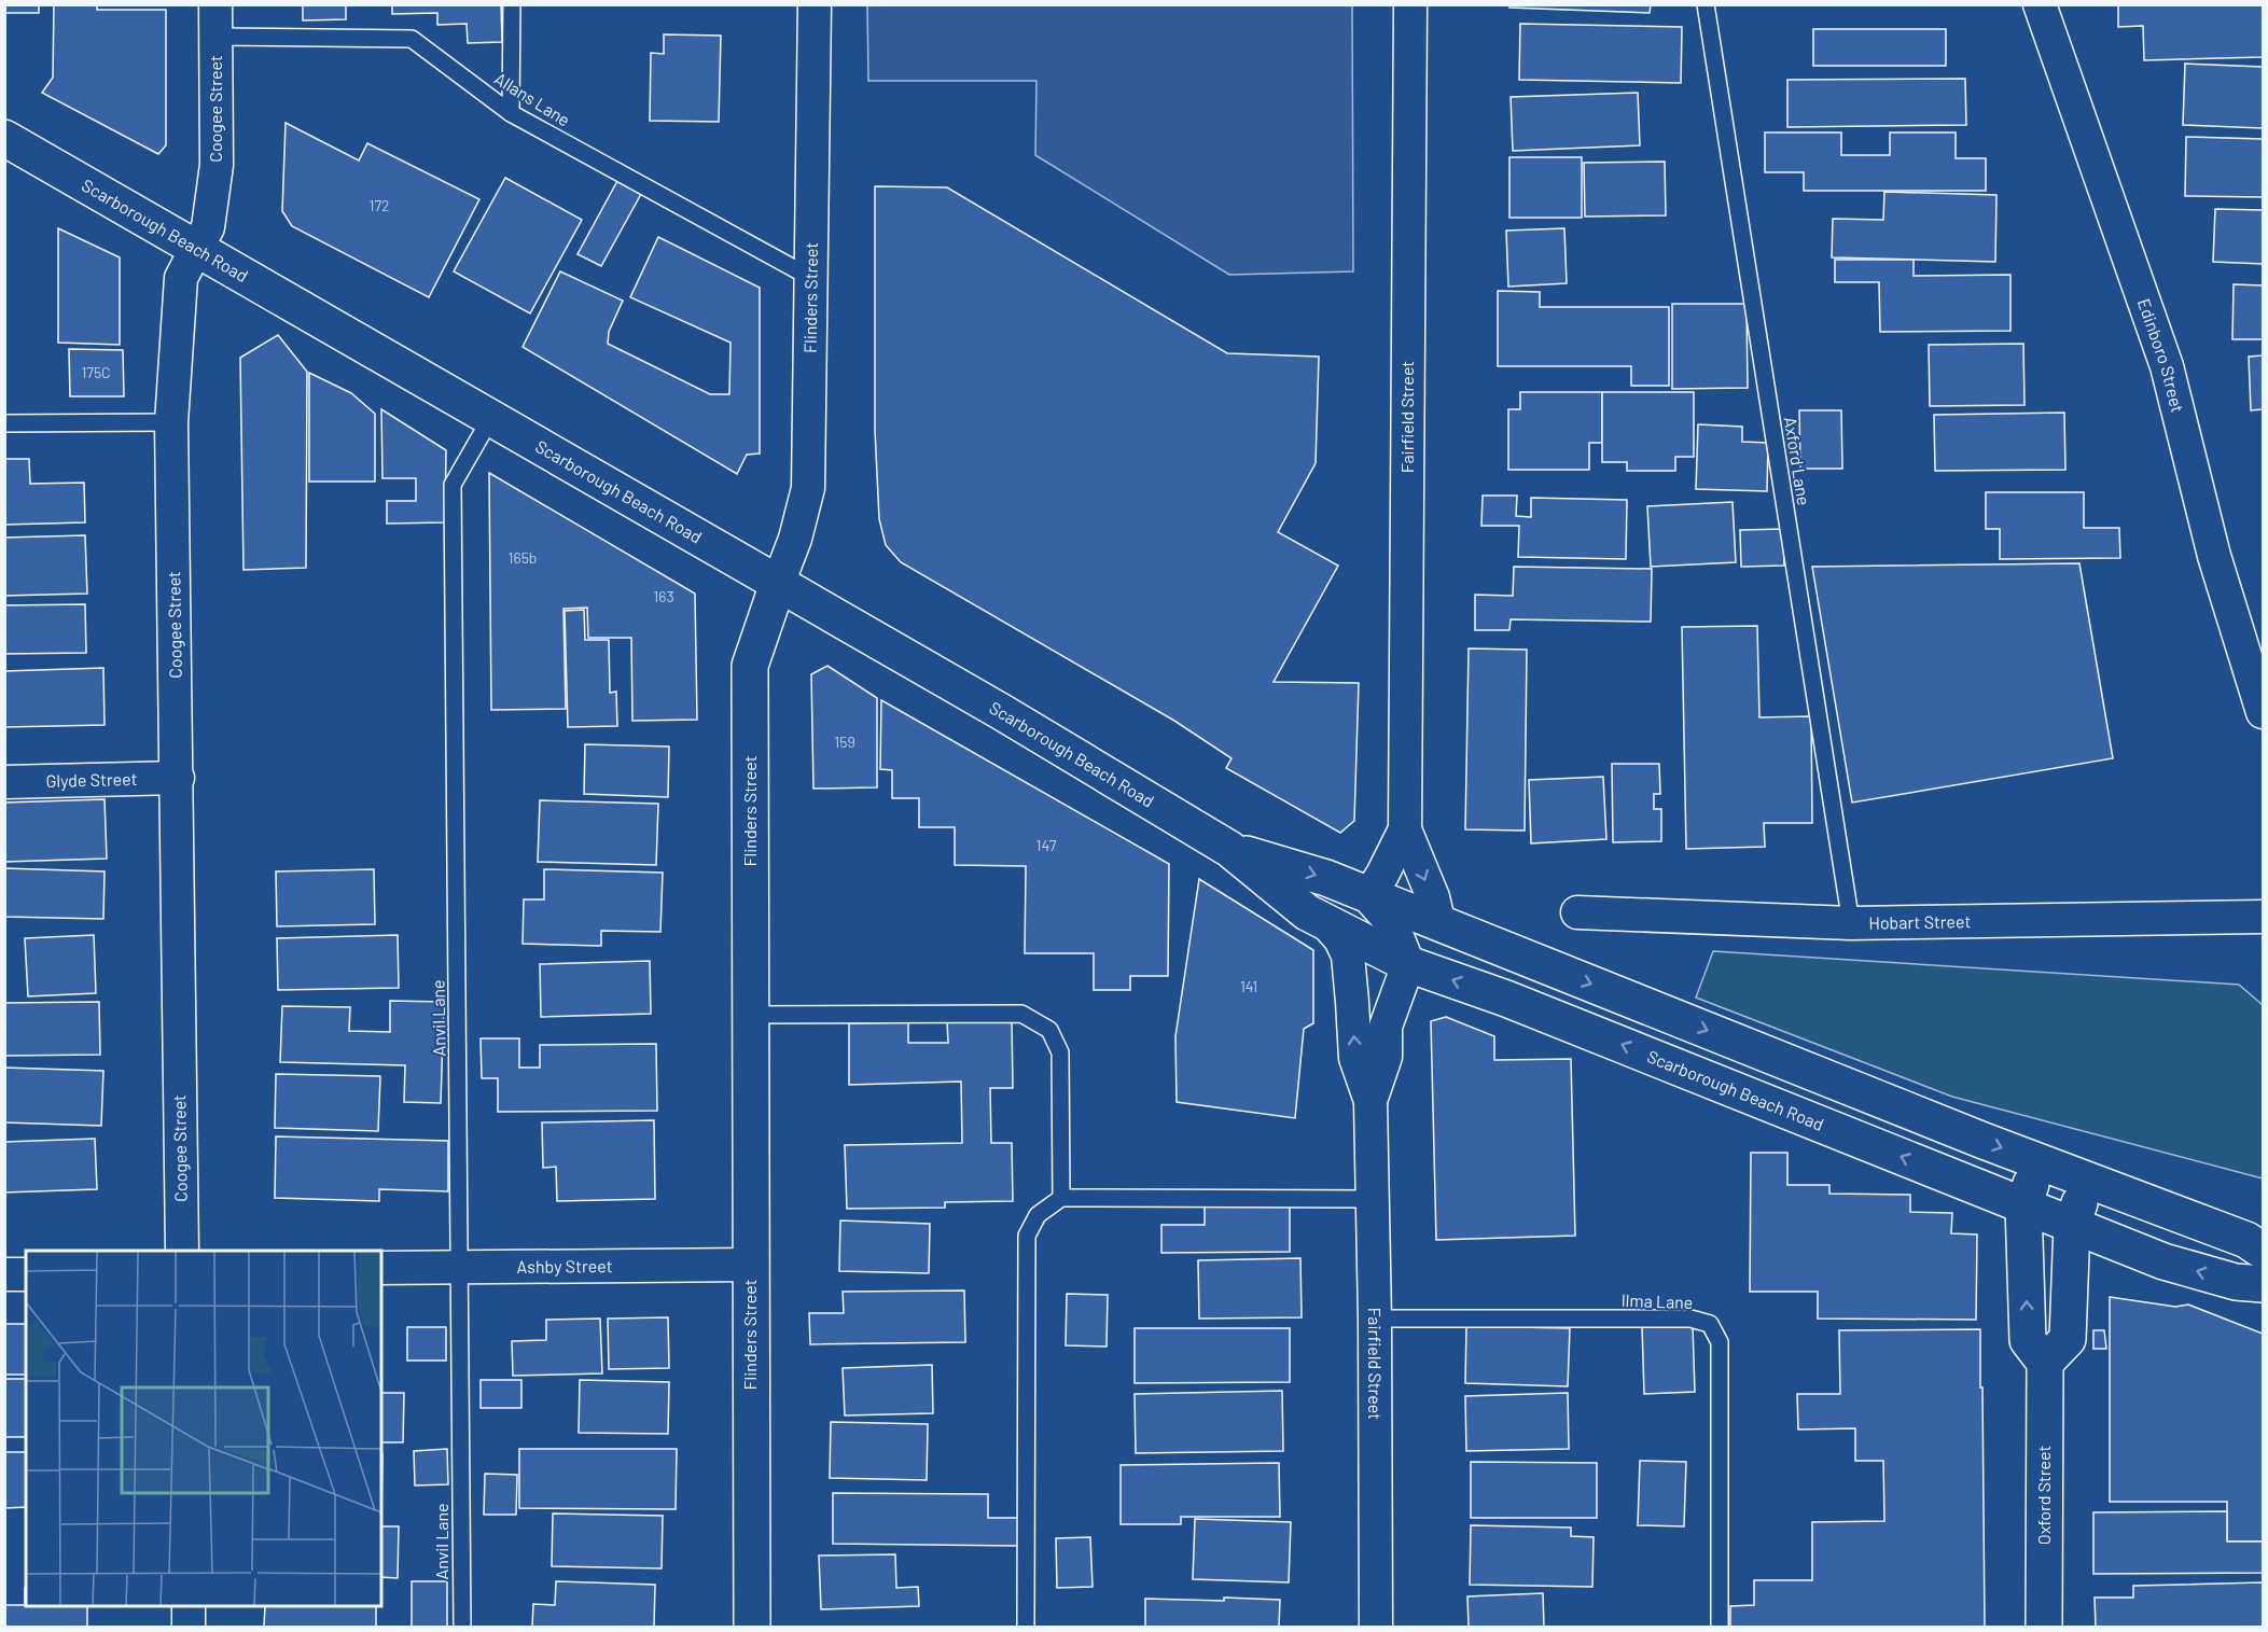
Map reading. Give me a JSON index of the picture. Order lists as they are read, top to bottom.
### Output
{
  "streets": {
    "main road": ["Scarborough Beach Road", "Flinders Street", "Oxford Street"],
    "street": [
      "Coogee Street",
      "Edinboro Street",
      "Fairfield Street",
      "Glyde Street",
      "Hobart Street",
      "Ashby Street"
    ],
    "lane": [
      "Allans Lane",
      "Axford Lane",
      "Anvil Lane",
      "Ilma Lane"
    ]
  },
  "crossings": [
    ["Allans Lane", "Coogee Street"],
    ["Allans Lane", "Flinders Street"],
    ["Coogee Street", "Scarborough Beach Road"],
    ["Coogee Street", "Glyde Street"],
    ["Scarborough Beach Road", "Flinders Street"],
    ["Scarborough Beach Road", "Fairfield Street"],
    ["Scarborough Beach Road", "Anvil Lane"],
    ["Flinders Street", "Ashby Street"],
    ["Fairfield Street", "Ilma Lane"],
    ["Axford Lane", "Hobart Street"],
    ["Anvil Lane", "Ashby Street"]
  ],
  "house_numbers": [
    "172",
    "175C",
    "165b",
    "163",
    "159",
    "147",
    "141"
  ]
}
